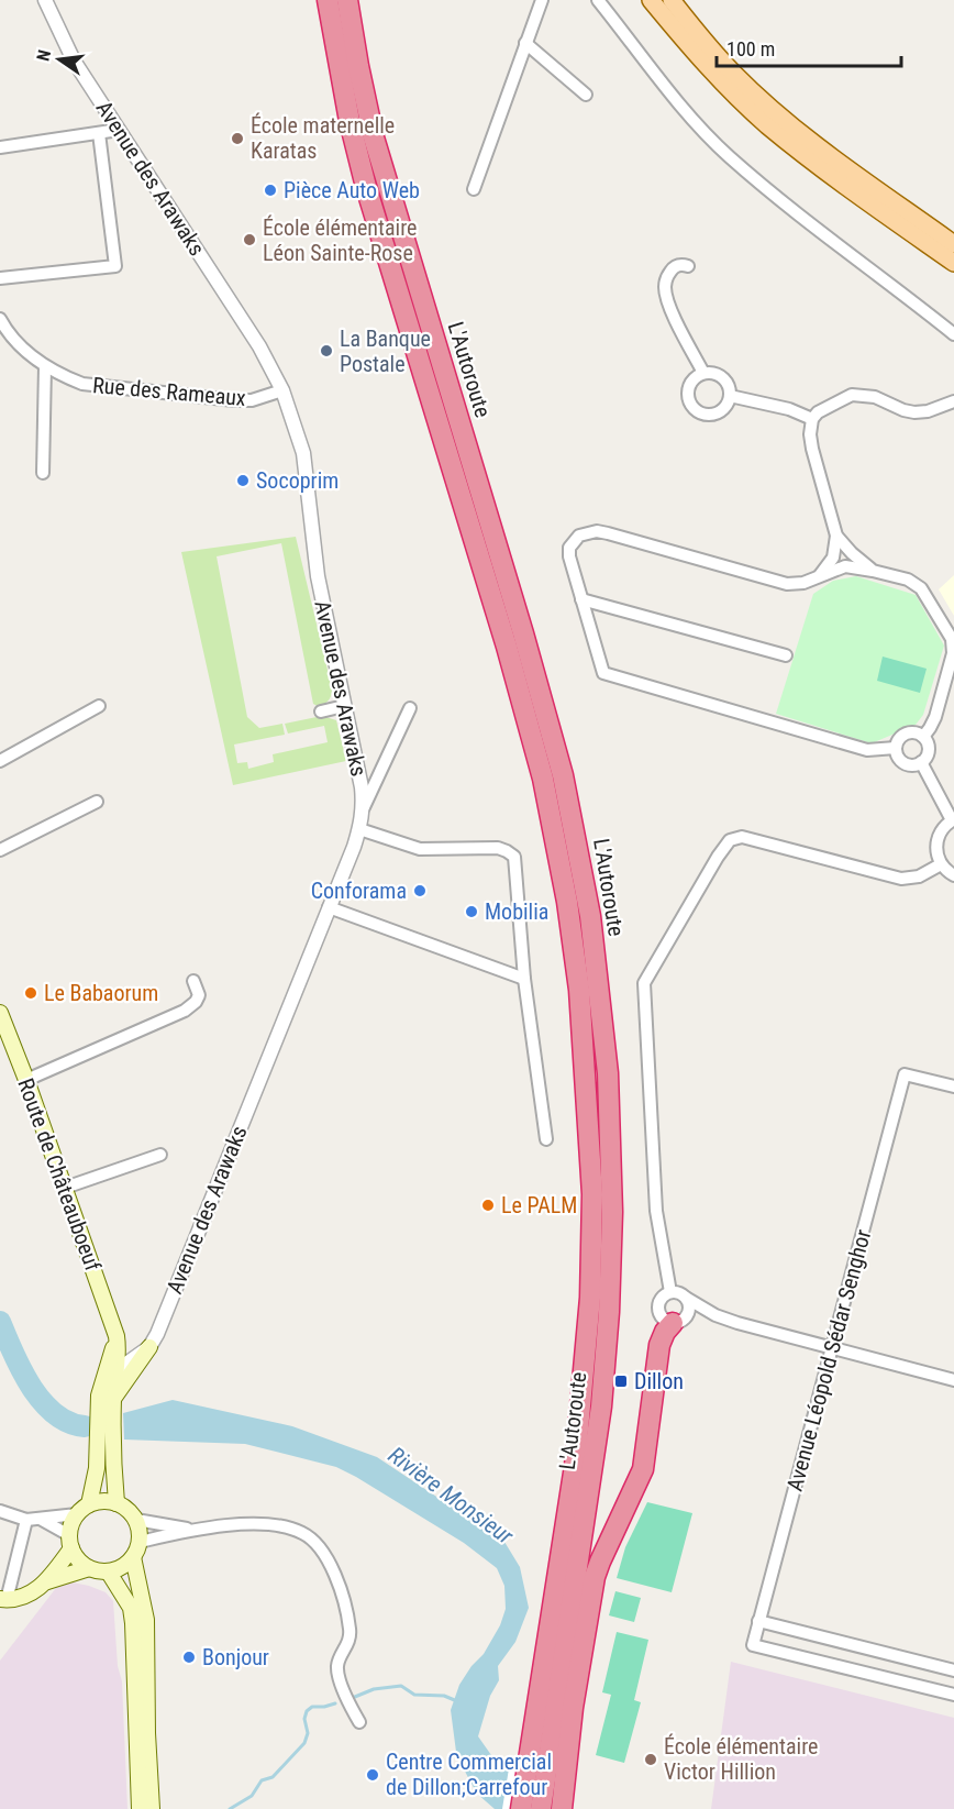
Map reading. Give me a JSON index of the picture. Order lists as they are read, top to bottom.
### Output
{
  "streets": {
    "highway": ["L'Autoroute"],
    "main road": ["Route de Châteauboeuf"],
    "street": ["Avenue des Arawaks", "Rue des Rameaux", "Avenue Léopold Sédar Senghor"]
  },
  "crossings": [
    ["Avenue des Arawaks", "Rue des Rameaux"],
    ["Avenue des Arawaks", "Route de Châteauboeuf"]
  ],
  "water": ["Rivière Monsieur"],
  "places": {
    "other": [
      "École maternelle Karatas",
      "Pièce Auto Web",
      "École élémentaire Léon Sainte-Rose",
      "La Banque Postale",
      "Socoprim",
      "Conforama",
      "Mobilia",
      "Le Babaorum",
      "Le PALM",
      "Bonjour",
      "École élémentaire Victor Hillion",
      "Centre Commercial de Dillon;Carrefour"
    ],
    "transit": ["Dillon"]
  },
  "scale_bar": "100 m",
  "north": "left"
}
